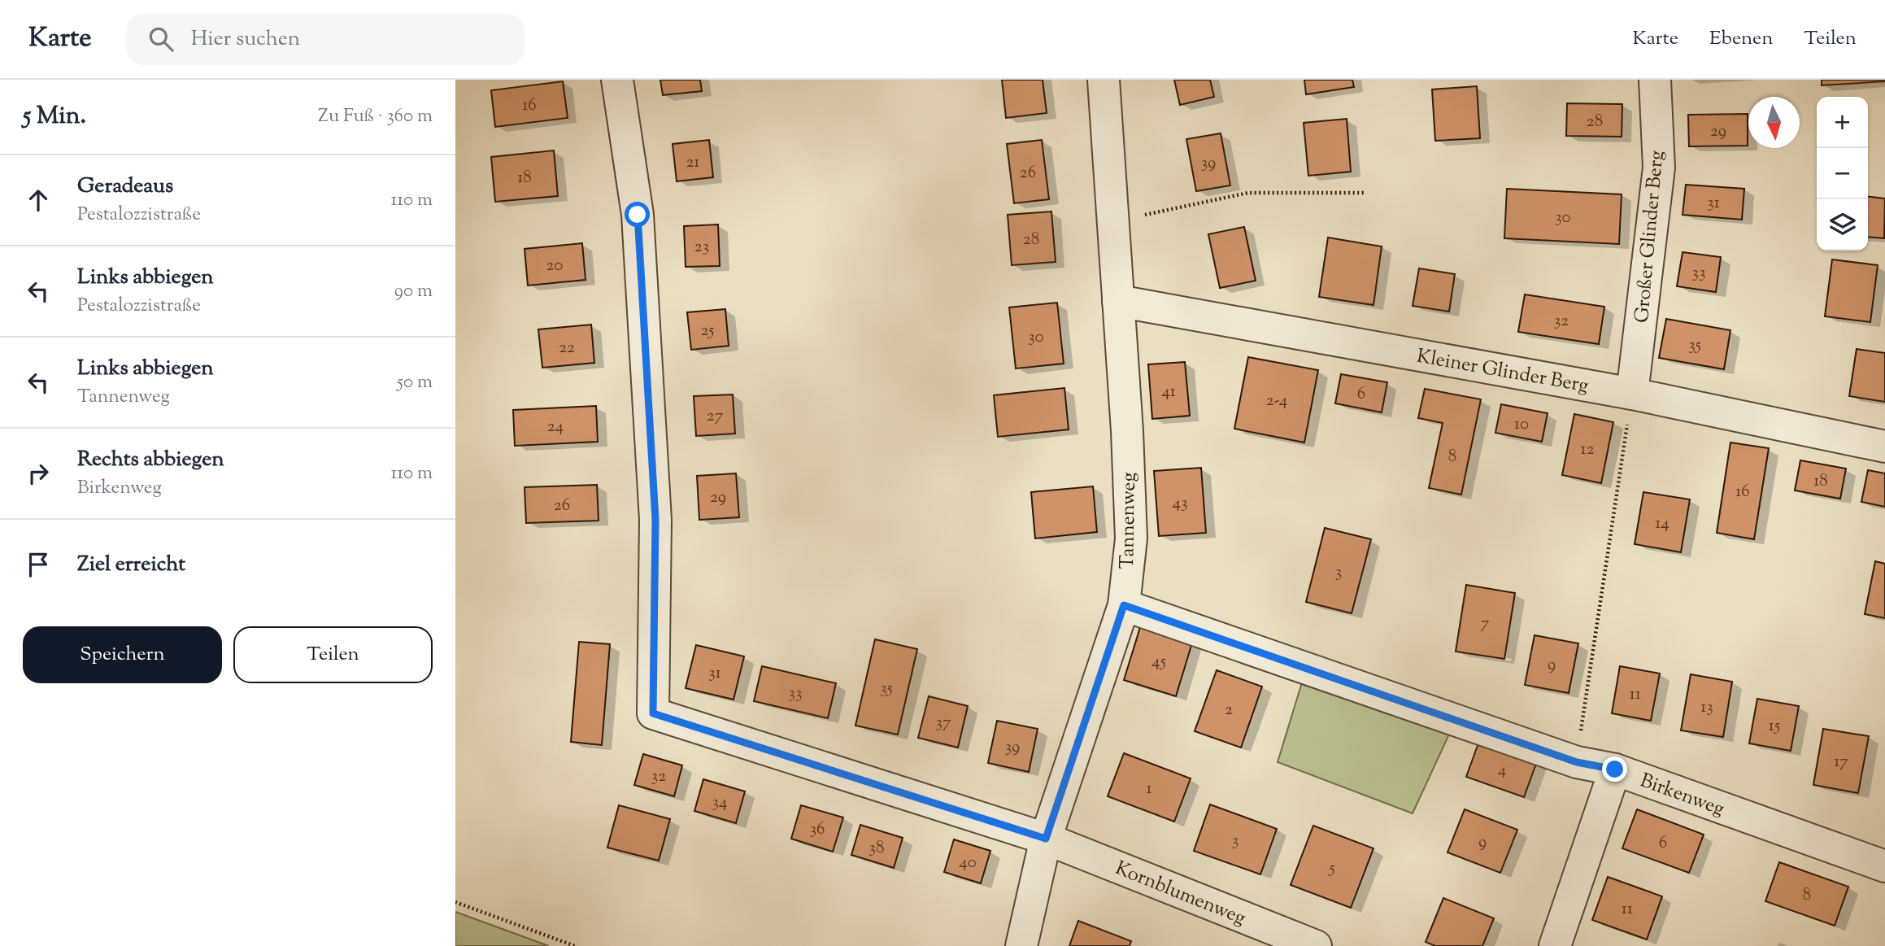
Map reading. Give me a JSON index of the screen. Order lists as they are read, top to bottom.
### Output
{
  "streets": {
    "street": [
      "Großer Glinder Berg",
      "Kleiner Glinder Berg",
      "Tannenweg",
      "Birkenweg",
      "Kornblumenweg"
    ]
  },
  "crossings": [
    ["Großer Glinder Berg", "Kleiner Glinder Berg"],
    ["Kleiner Glinder Berg", "Tannenweg"],
    ["Tannenweg", "Birkenweg"],
    ["Tannenweg", "Kornblumenweg"]
  ],
  "house_numbers": [
    "16",
    "28",
    "29",
    "21",
    "39",
    "26",
    "18",
    "31",
    "30",
    "28",
    "23",
    "20",
    "33",
    "32",
    "25",
    "30",
    "35",
    "22",
    "41",
    "6",
    "2-4",
    "27",
    "10",
    "24",
    "12",
    "8",
    "18",
    "16",
    "29",
    "43",
    "26",
    "14",
    "3",
    "7",
    "45",
    "9",
    "31",
    "35",
    "33",
    "11",
    "13",
    "2",
    "37",
    "15",
    "39",
    "17",
    "4",
    "32",
    "1",
    "34",
    "36",
    "3",
    "9",
    "6",
    "38",
    "40",
    "5",
    "8",
    "11"
  ],
  "north": "bottom",
  "page": {
    "header": "Karte",
    "search": "Hier suchen",
    "nav": ["Karte", "Ebenen", "Teilen"],
    "heading": ["5 Min.", "Zu Fuß · 360 m"],
    "map_buttons": ["+", "−"],
    "list": [
      ["Geradeaus", "Pestalozzistraße", "110 m"],
      ["Links abbiegen", "Pestalozzistraße", "90 m"],
      ["Links abbiegen", "Tannenweg", "50 m"],
      ["Rechts abbiegen", "Birkenweg", "110 m"],
      "Ziel erreicht"
    ],
    "buttons": ["Speichern", "Teilen"]
  }
}
